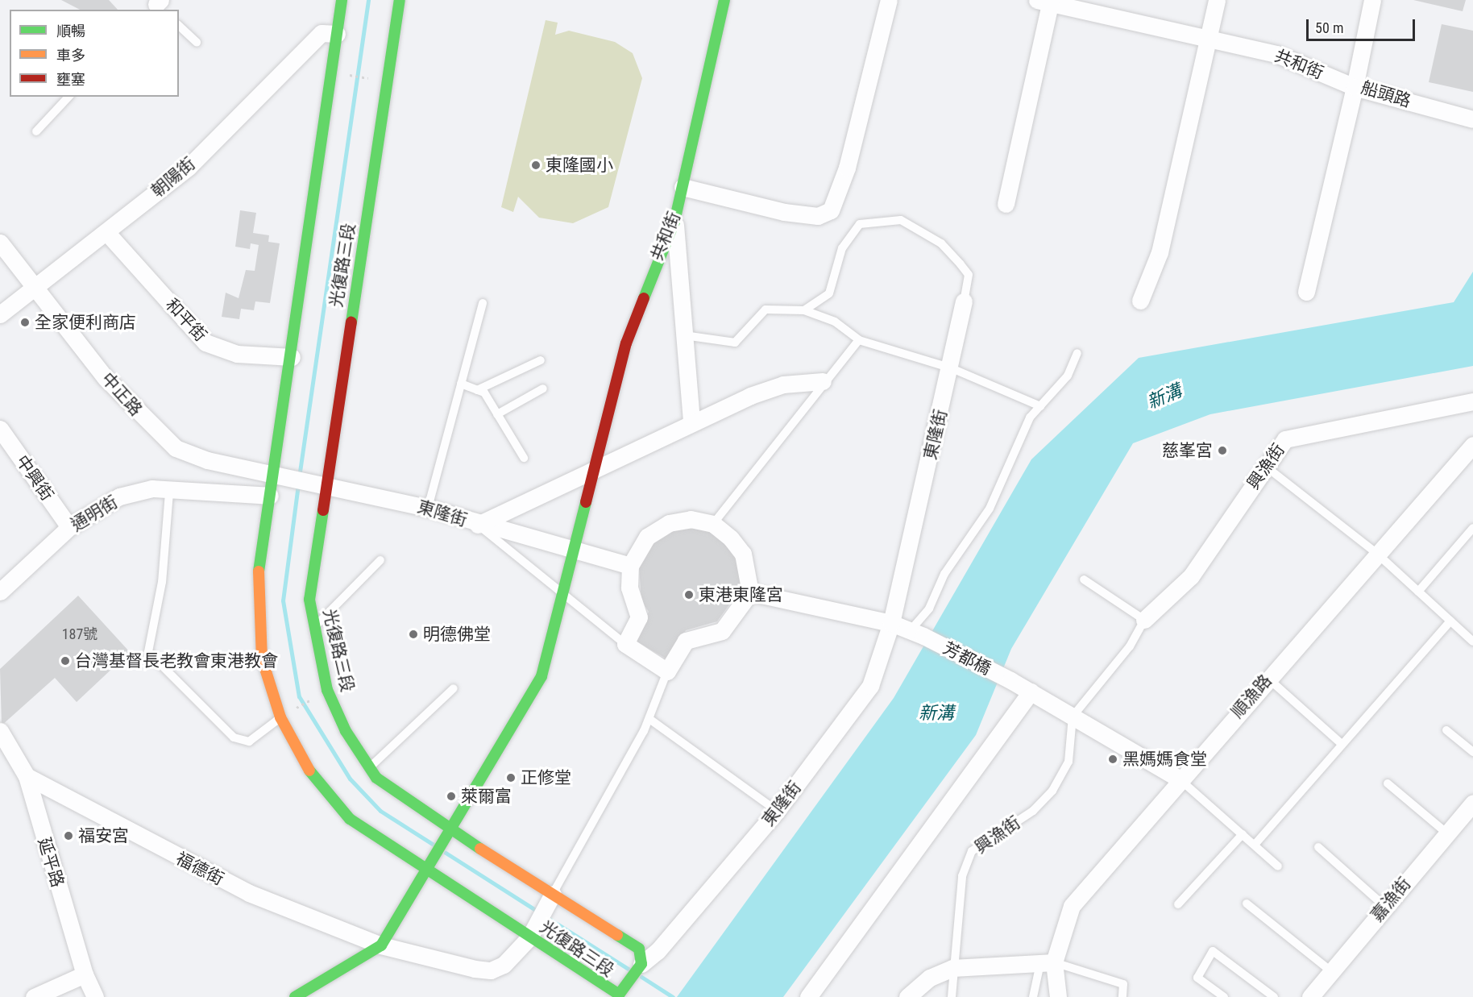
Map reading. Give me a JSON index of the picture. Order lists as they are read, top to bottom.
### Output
{
  "streets": {
    "street": [
      "共和街",
      "船頭路",
      "朝陽街",
      "光復路三段",
      "和平街",
      "中正路",
      "東隆街",
      "興漁街",
      "中興街",
      "通明街",
      "芳都橋",
      "順漁路",
      "延平路",
      "福德街",
      "嘉漁街"
    ]
  },
  "crossings": [
    ["共和街", "船頭路"],
    ["共和街", "東隆街"],
    ["朝陽街", "光復路三段"],
    ["朝陽街", "和平街"],
    ["朝陽街", "中正路"],
    ["光復路三段", "和平街"],
    ["光復路三段", "中正路"],
    ["光復路三段", "東隆街"],
    ["光復路三段", "通明街"],
    ["光復路三段", "福德街"],
    ["中正路", "東隆街"],
    ["東隆街", "芳都橋"],
    ["中興街", "通明街"],
    ["延平路", "福德街"]
  ],
  "water": ["新溝"],
  "places": [
    "東隆國小",
    "全家便利商店",
    "慈峯宮",
    "東港東隆宮",
    "明德佛堂",
    "台灣基督長老教會東港教會",
    "黑媽媽食堂",
    "正修堂",
    "萊爾富",
    "福安宮"
  ],
  "house_numbers": ["187號"],
  "legend": ["順暢", "車多", "壅塞"],
  "scale_bar": "50 m"
}
